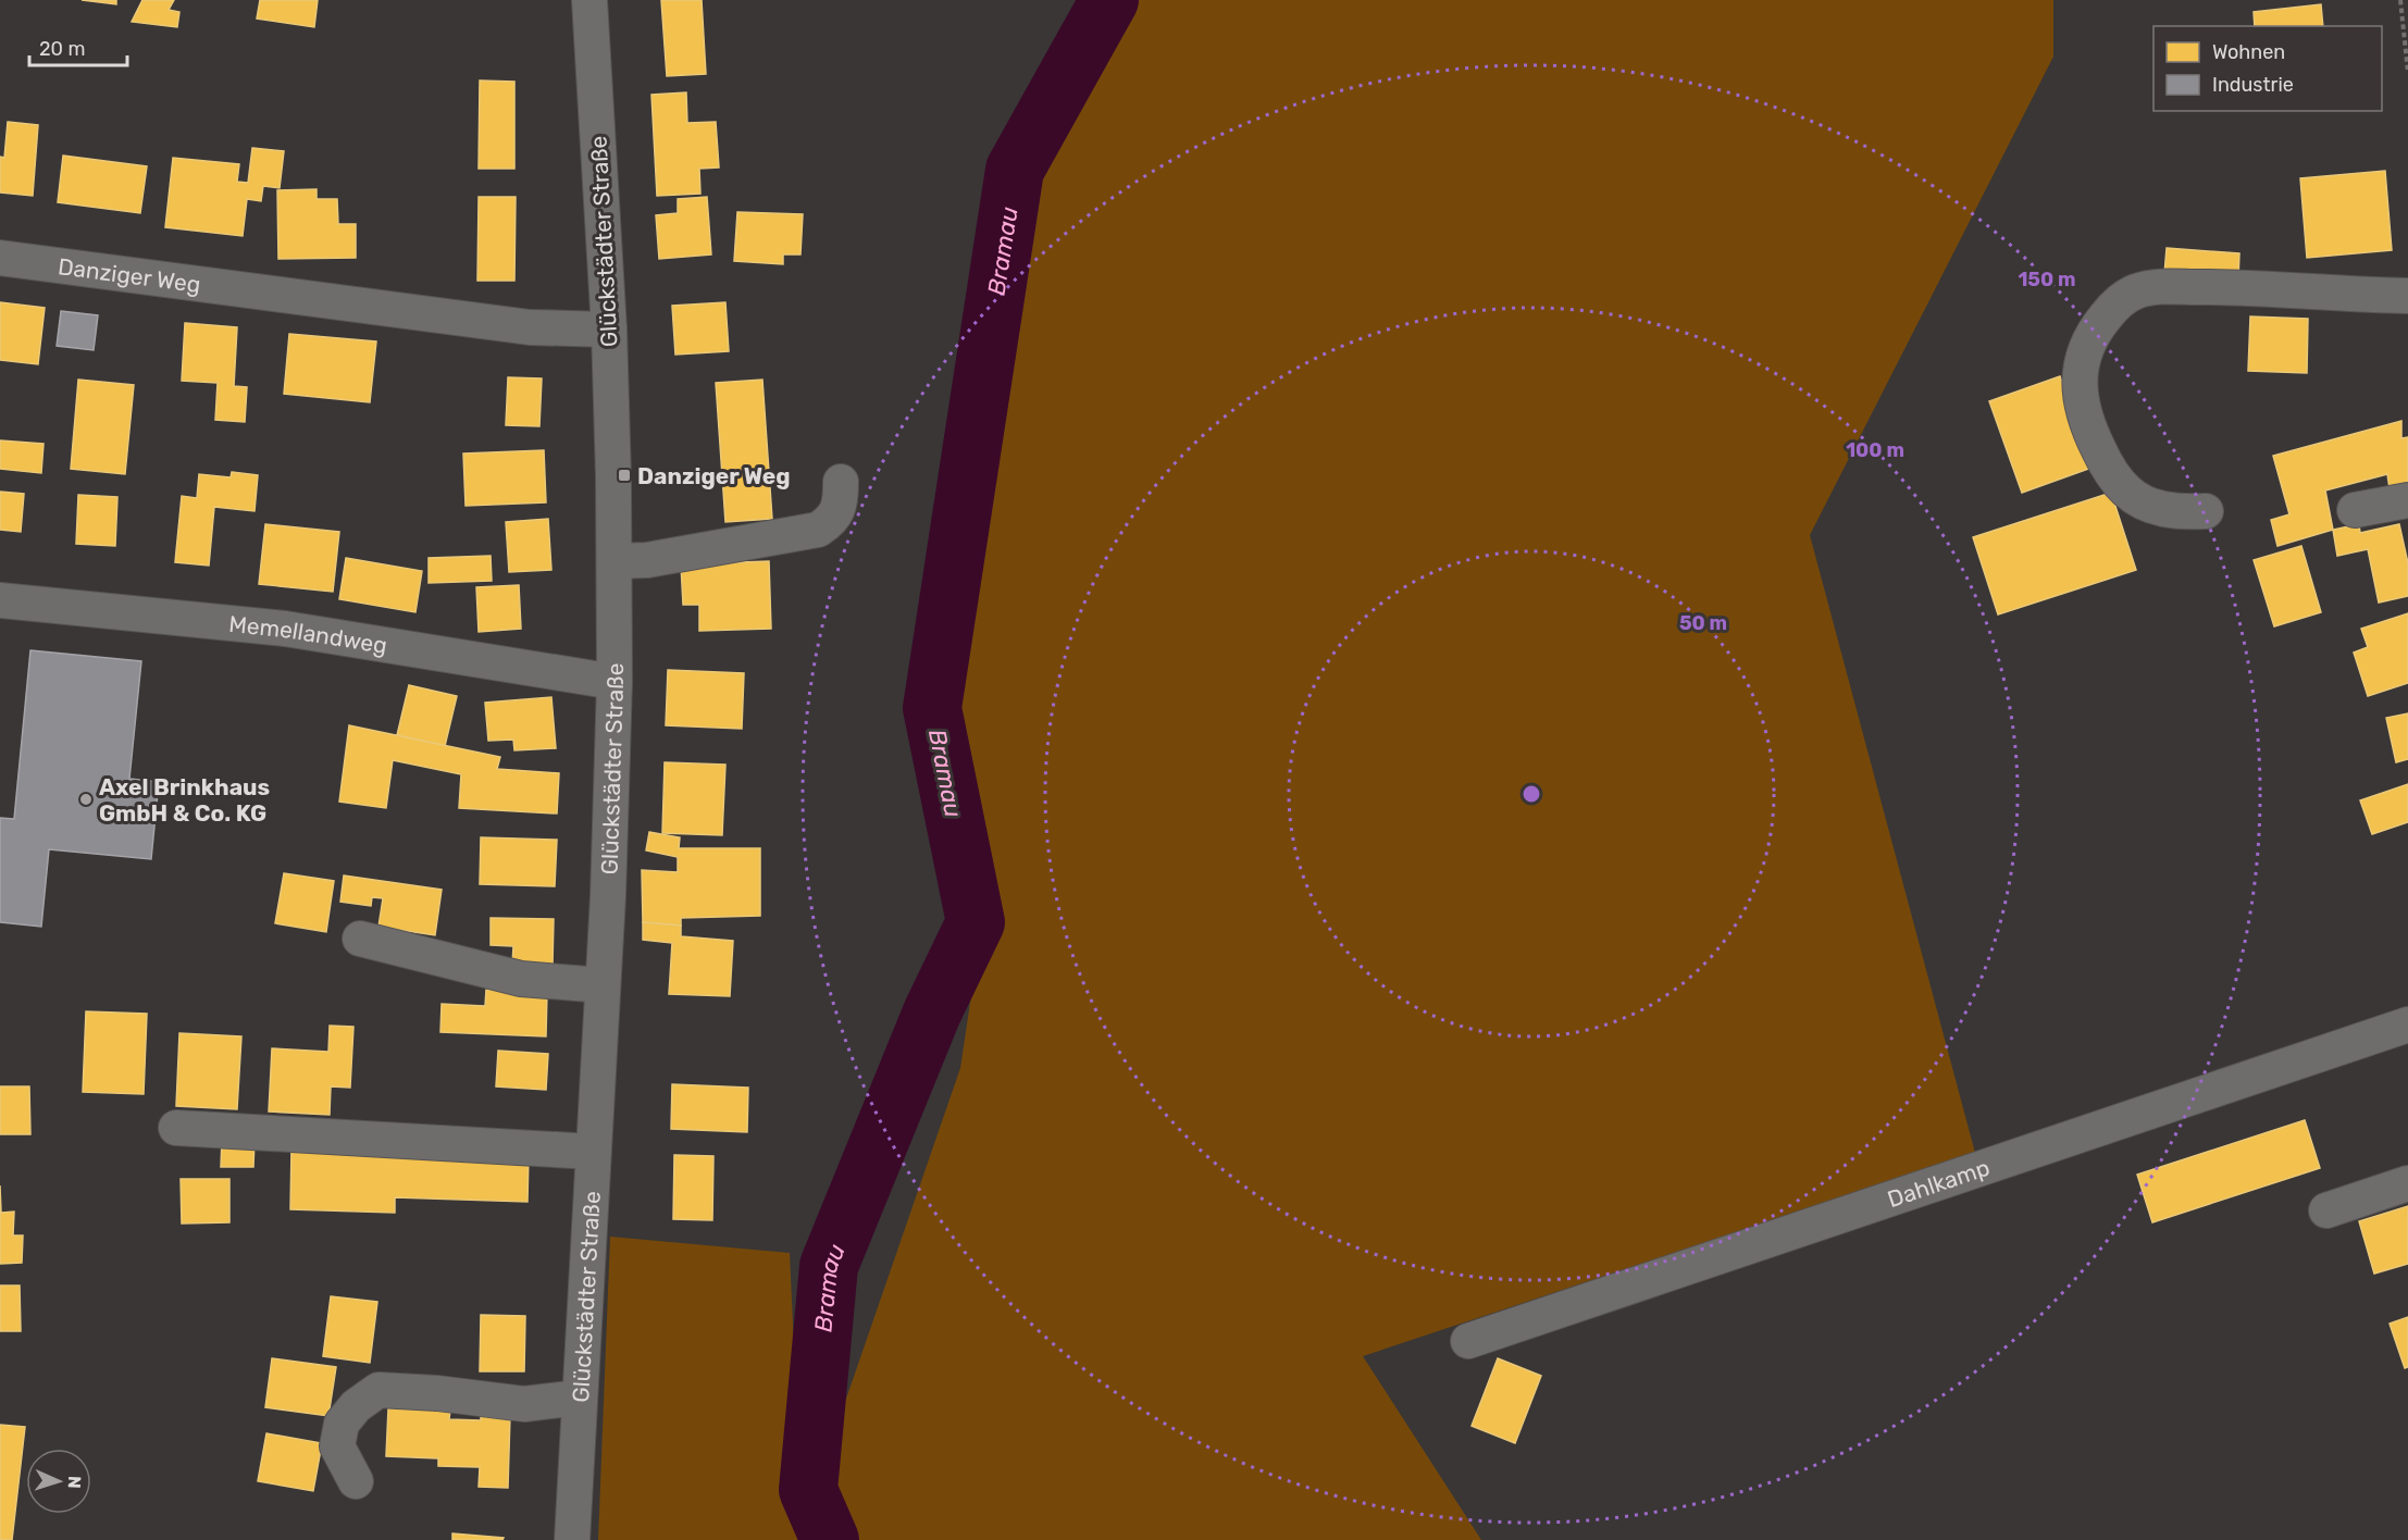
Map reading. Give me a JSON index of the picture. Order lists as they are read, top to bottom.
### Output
{
  "streets": {
    "street": [
      "Glückstädter Straße",
      "Danziger Weg",
      "Memellandweg",
      "Dahlkamp"
    ]
  },
  "crossings": [
    ["Glückstädter Straße", "Danziger Weg"],
    ["Glückstädter Straße", "Memellandweg"]
  ],
  "water": ["Bramau"],
  "places": {
    "transit": ["Danziger Weg"],
    "other": ["Axel Brinkhaus GmbH & Co. KG"]
  },
  "legend": ["Wohnen", "Industrie"],
  "scale_bar": "20 m",
  "north": "right",
  "rings": ["150 m", "100 m", "50 m"]
}
